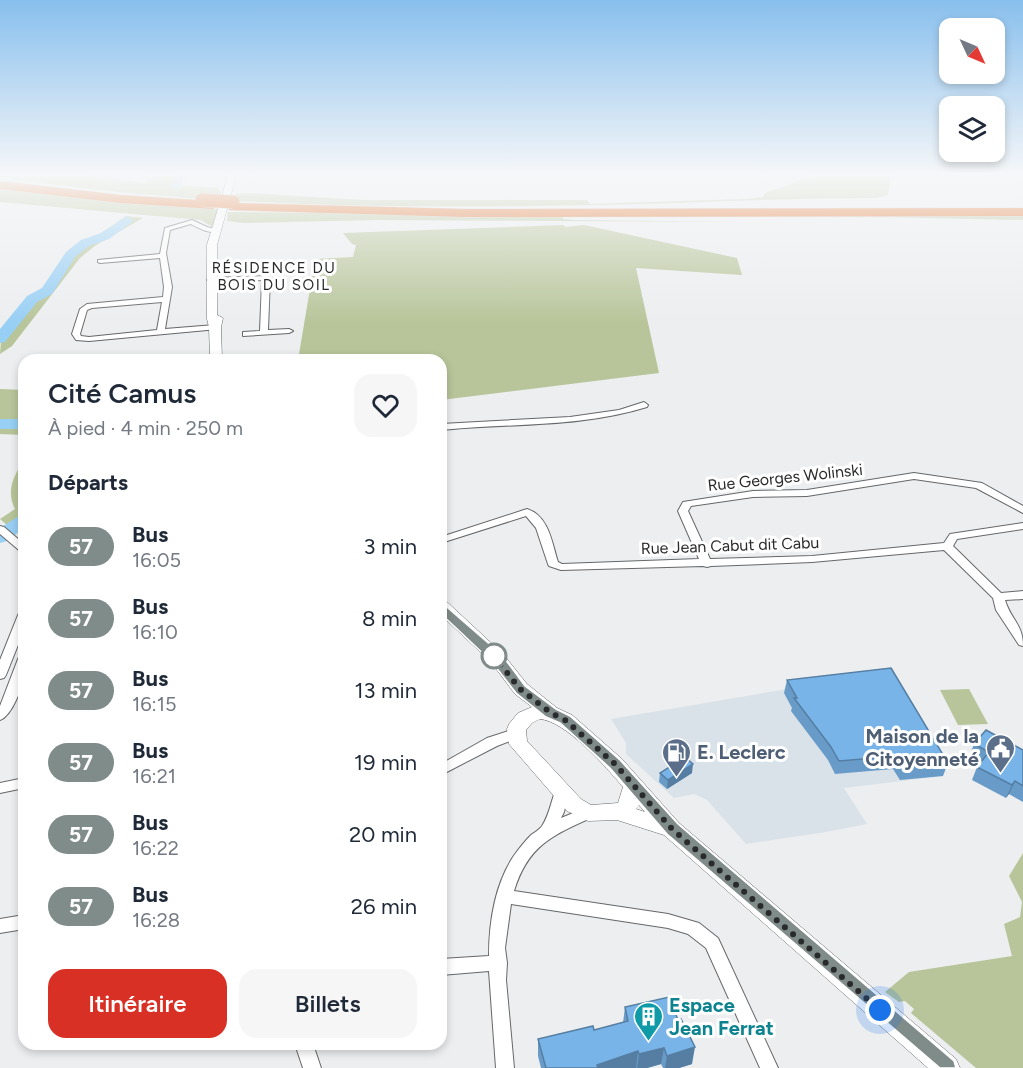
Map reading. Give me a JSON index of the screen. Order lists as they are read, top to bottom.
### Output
{
  "streets": {
    "street": ["Rue Georges Wolinski", "Rue Jean Cabut dit Cabu"]
  },
  "crossings": [
    ["Rue Georges Wolinski", "Rue Jean Cabut dit Cabu"]
  ],
  "districts": ["RÉSIDENCE DU BOIS DU SOIL"],
  "places": {
    "public building": ["Maison de la Citoyenneté"],
    "fuel station": ["E. Leclerc"],
    "building": ["Espace Jean Ferrat"]
  },
  "lines": ["bus line 57"],
  "north": "bottom right",
  "page": {
    "heading": [
      ["Cité Camus", "À pied · 4 min · 250 m"],
      "Départs"
    ],
    "list": [
      {
        "mark": "57",
        "name": "Bus",
        "note": "16:05",
        "value": "3 min"
      },
      {
        "mark": "57",
        "name": "Bus",
        "note": "16:10",
        "value": "8 min"
      },
      {
        "mark": "57",
        "name": "Bus",
        "note": "16:15",
        "value": "13 min"
      },
      {
        "mark": "57",
        "name": "Bus",
        "note": "16:21",
        "value": "19 min"
      },
      {
        "mark": "57",
        "name": "Bus",
        "note": "16:22",
        "value": "20 min"
      },
      {
        "mark": "57",
        "name": "Bus",
        "note": "16:28",
        "value": "26 min"
      }
    ],
    "buttons": ["Itinéraire", "Billets"]
  }
}
